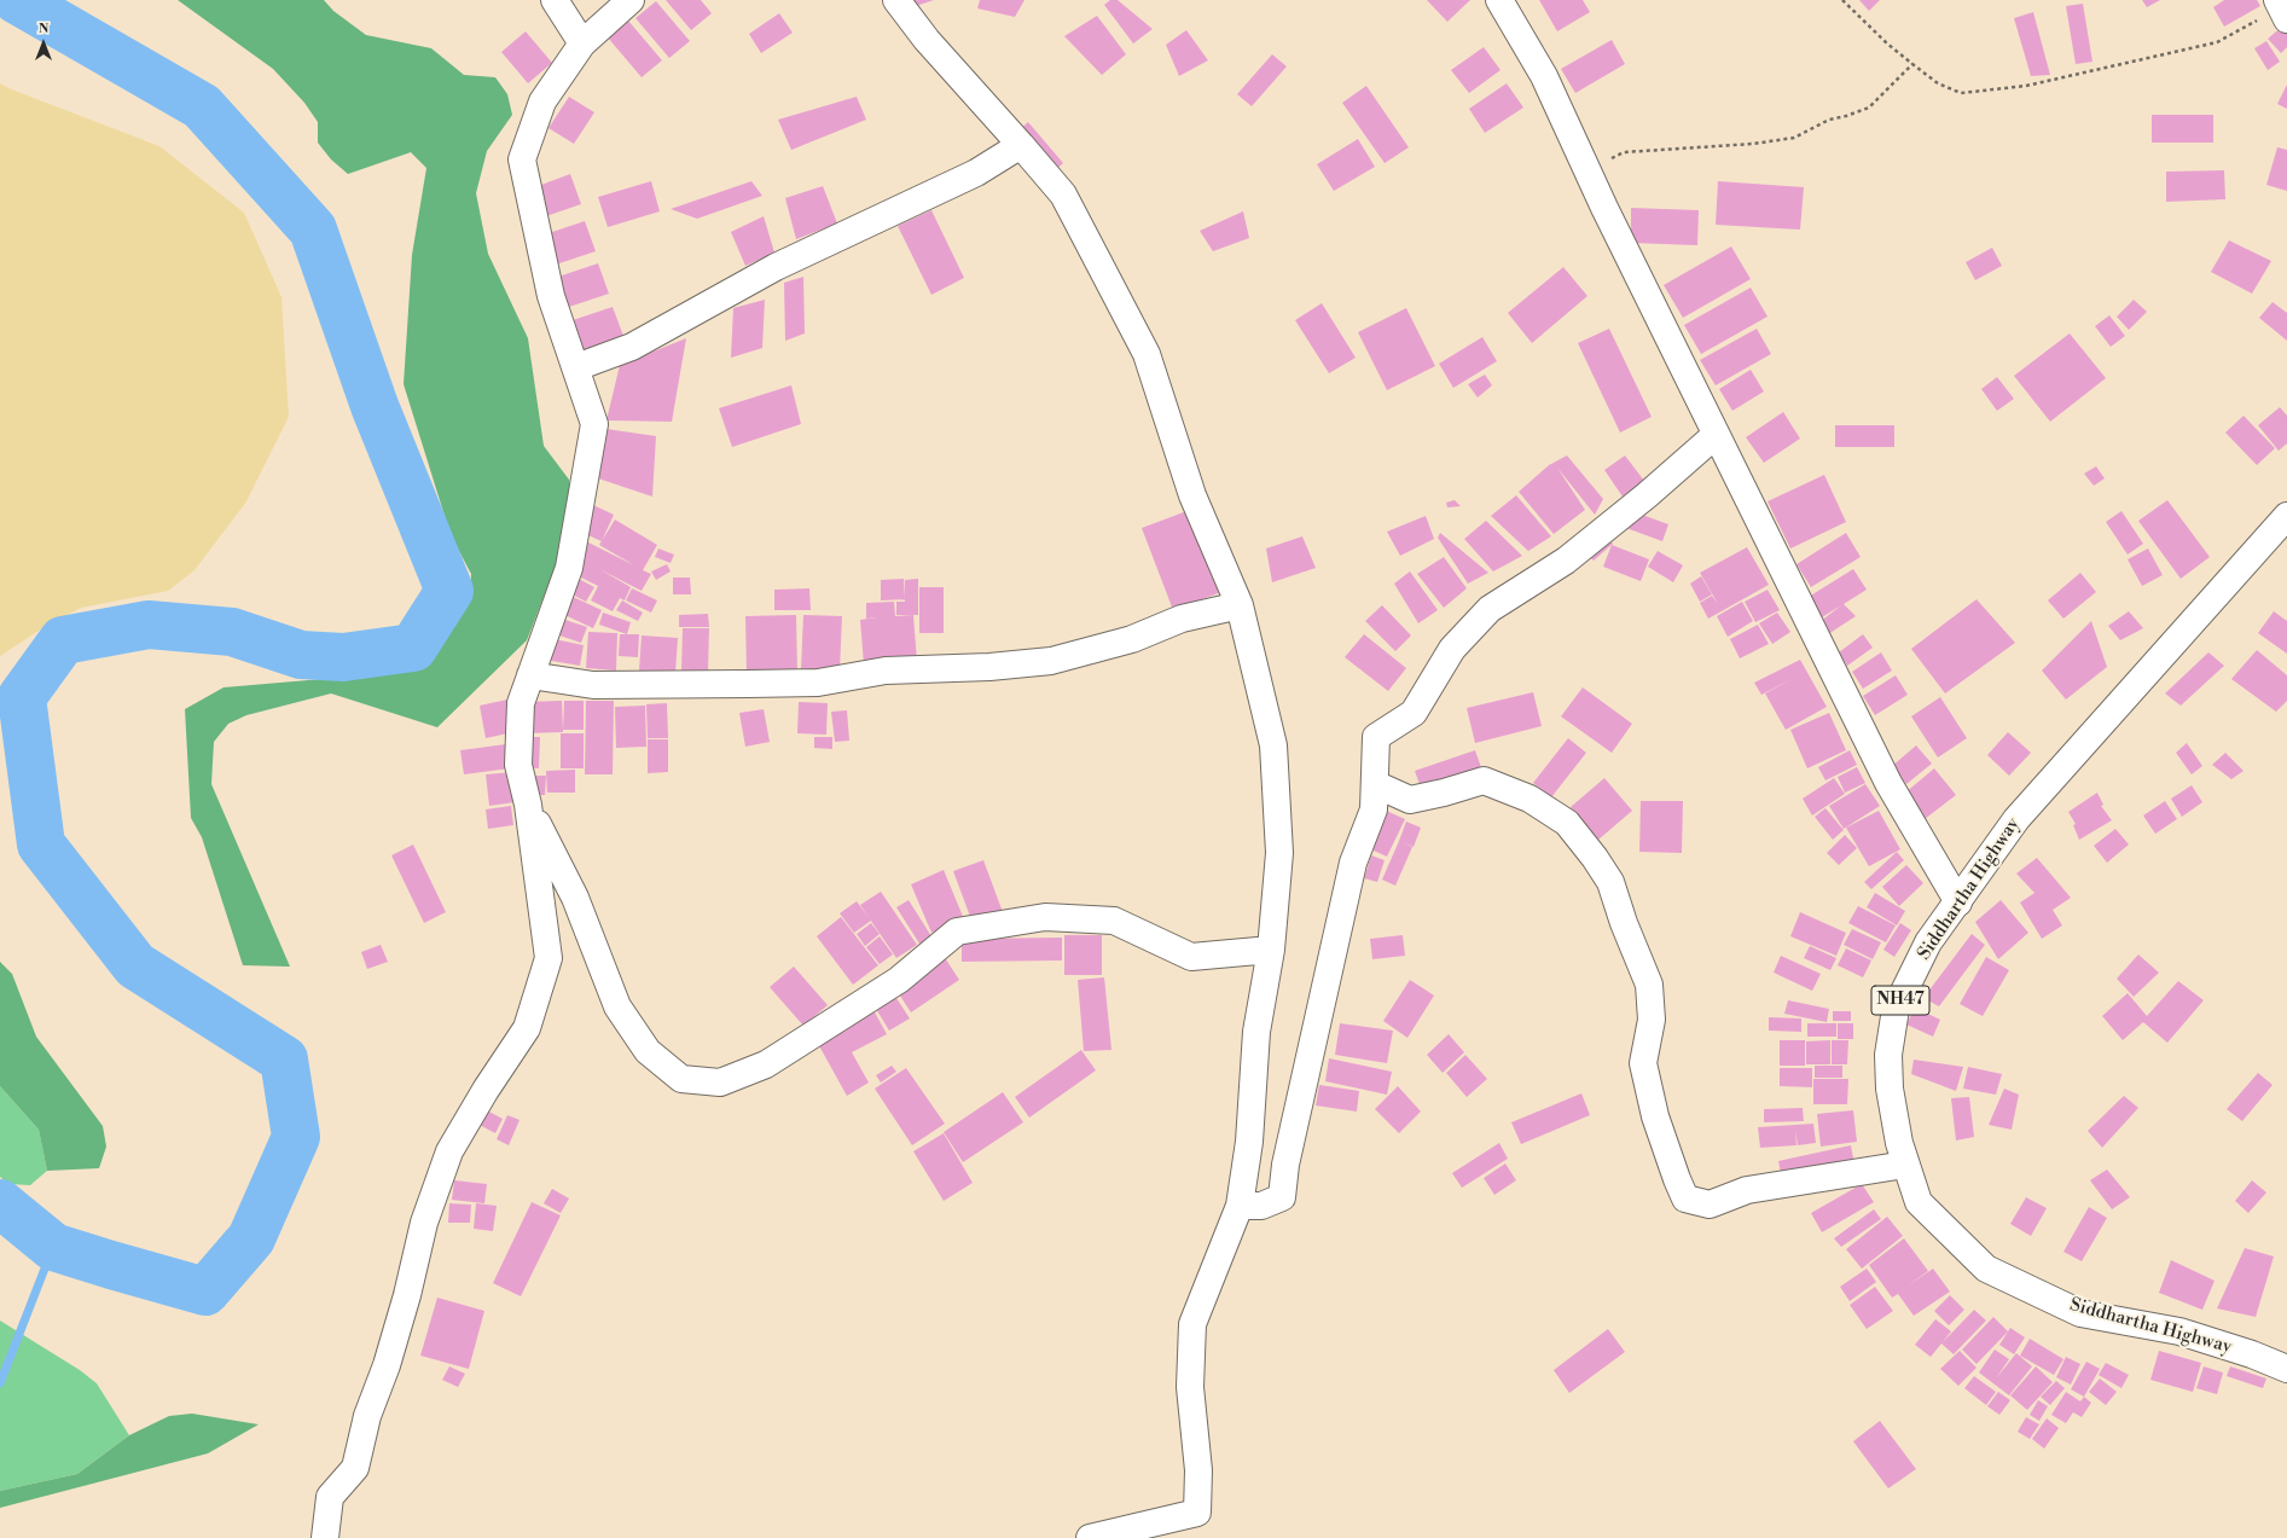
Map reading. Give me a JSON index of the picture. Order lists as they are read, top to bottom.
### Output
{
  "streets": {
    "main road": ["Siddhartha Highway", "NH47"]
  },
  "north": "top"
}
